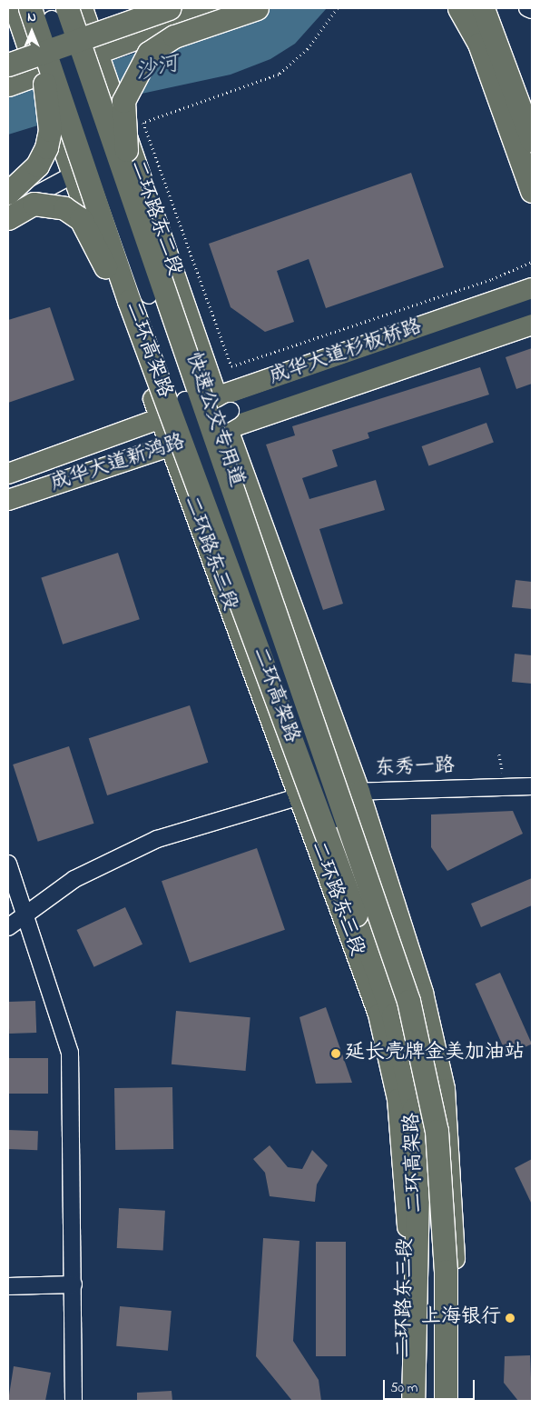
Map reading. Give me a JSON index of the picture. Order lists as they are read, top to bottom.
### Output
{
  "streets": {
    "highway": ["二环高架路"],
    "main road": [
      "二环路东二段",
      "成华大道杉板桥路",
      "成华大道新鸿路",
      "二环路东三段"
    ],
    "street": ["快速公交专用道", "东秀一路"]
  },
  "crossings": [
    ["二环路东二段", "成华大道杉板桥路"],
    ["二环路东二段", "快速公交专用道"],
    ["二环路东二段", "成华大道新鸿路"],
    ["二环高架路", "快速公交专用道"],
    ["成华大道杉板桥路", "快速公交专用道"],
    ["成华大道杉板桥路", "成华大道新鸿路"],
    ["成华大道杉板桥路", "二环路东三段"],
    ["快速公交专用道", "成华大道新鸿路"],
    ["成华大道新鸿路", "二环路东三段"],
    ["二环路东三段", "东秀一路"]
  ],
  "water": ["沙河"],
  "places": ["延长壳牌金美加油站", "上海银行"],
  "scale_bar": "50 m",
  "north": "top"
}
